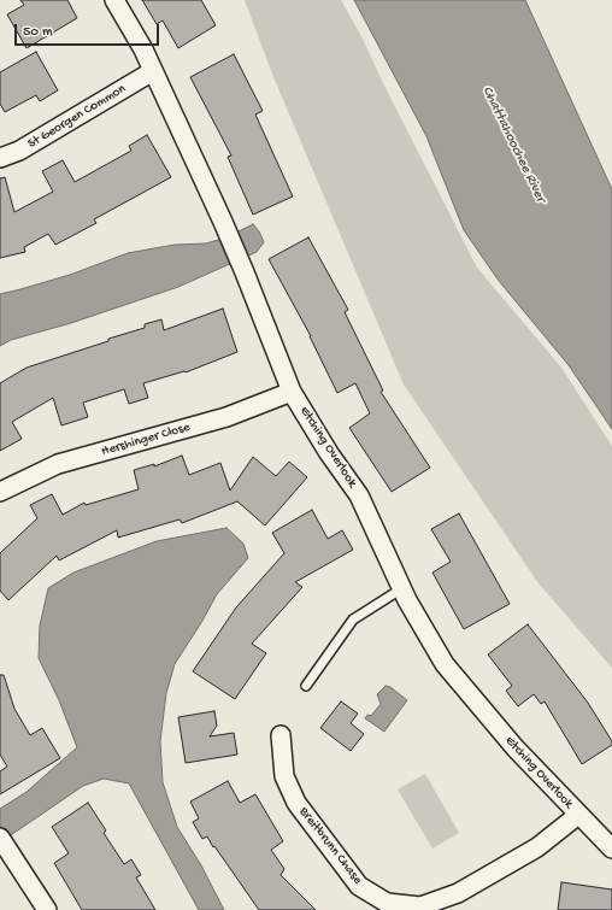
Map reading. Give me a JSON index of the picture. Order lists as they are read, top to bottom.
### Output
{
  "streets": {
    "street": [
      "St Georgen Common",
      "Hershinger Close",
      "Etching Overlook",
      "Breitbrunn Chase"
    ]
  },
  "crossings": [
    ["St Georgen Common", "Etching Overlook"],
    ["Hershinger Close", "Etching Overlook"],
    ["Etching Overlook", "Breitbrunn Chase"]
  ],
  "water": ["Chattahoochee River"],
  "scale_bar": "50 m"
}
